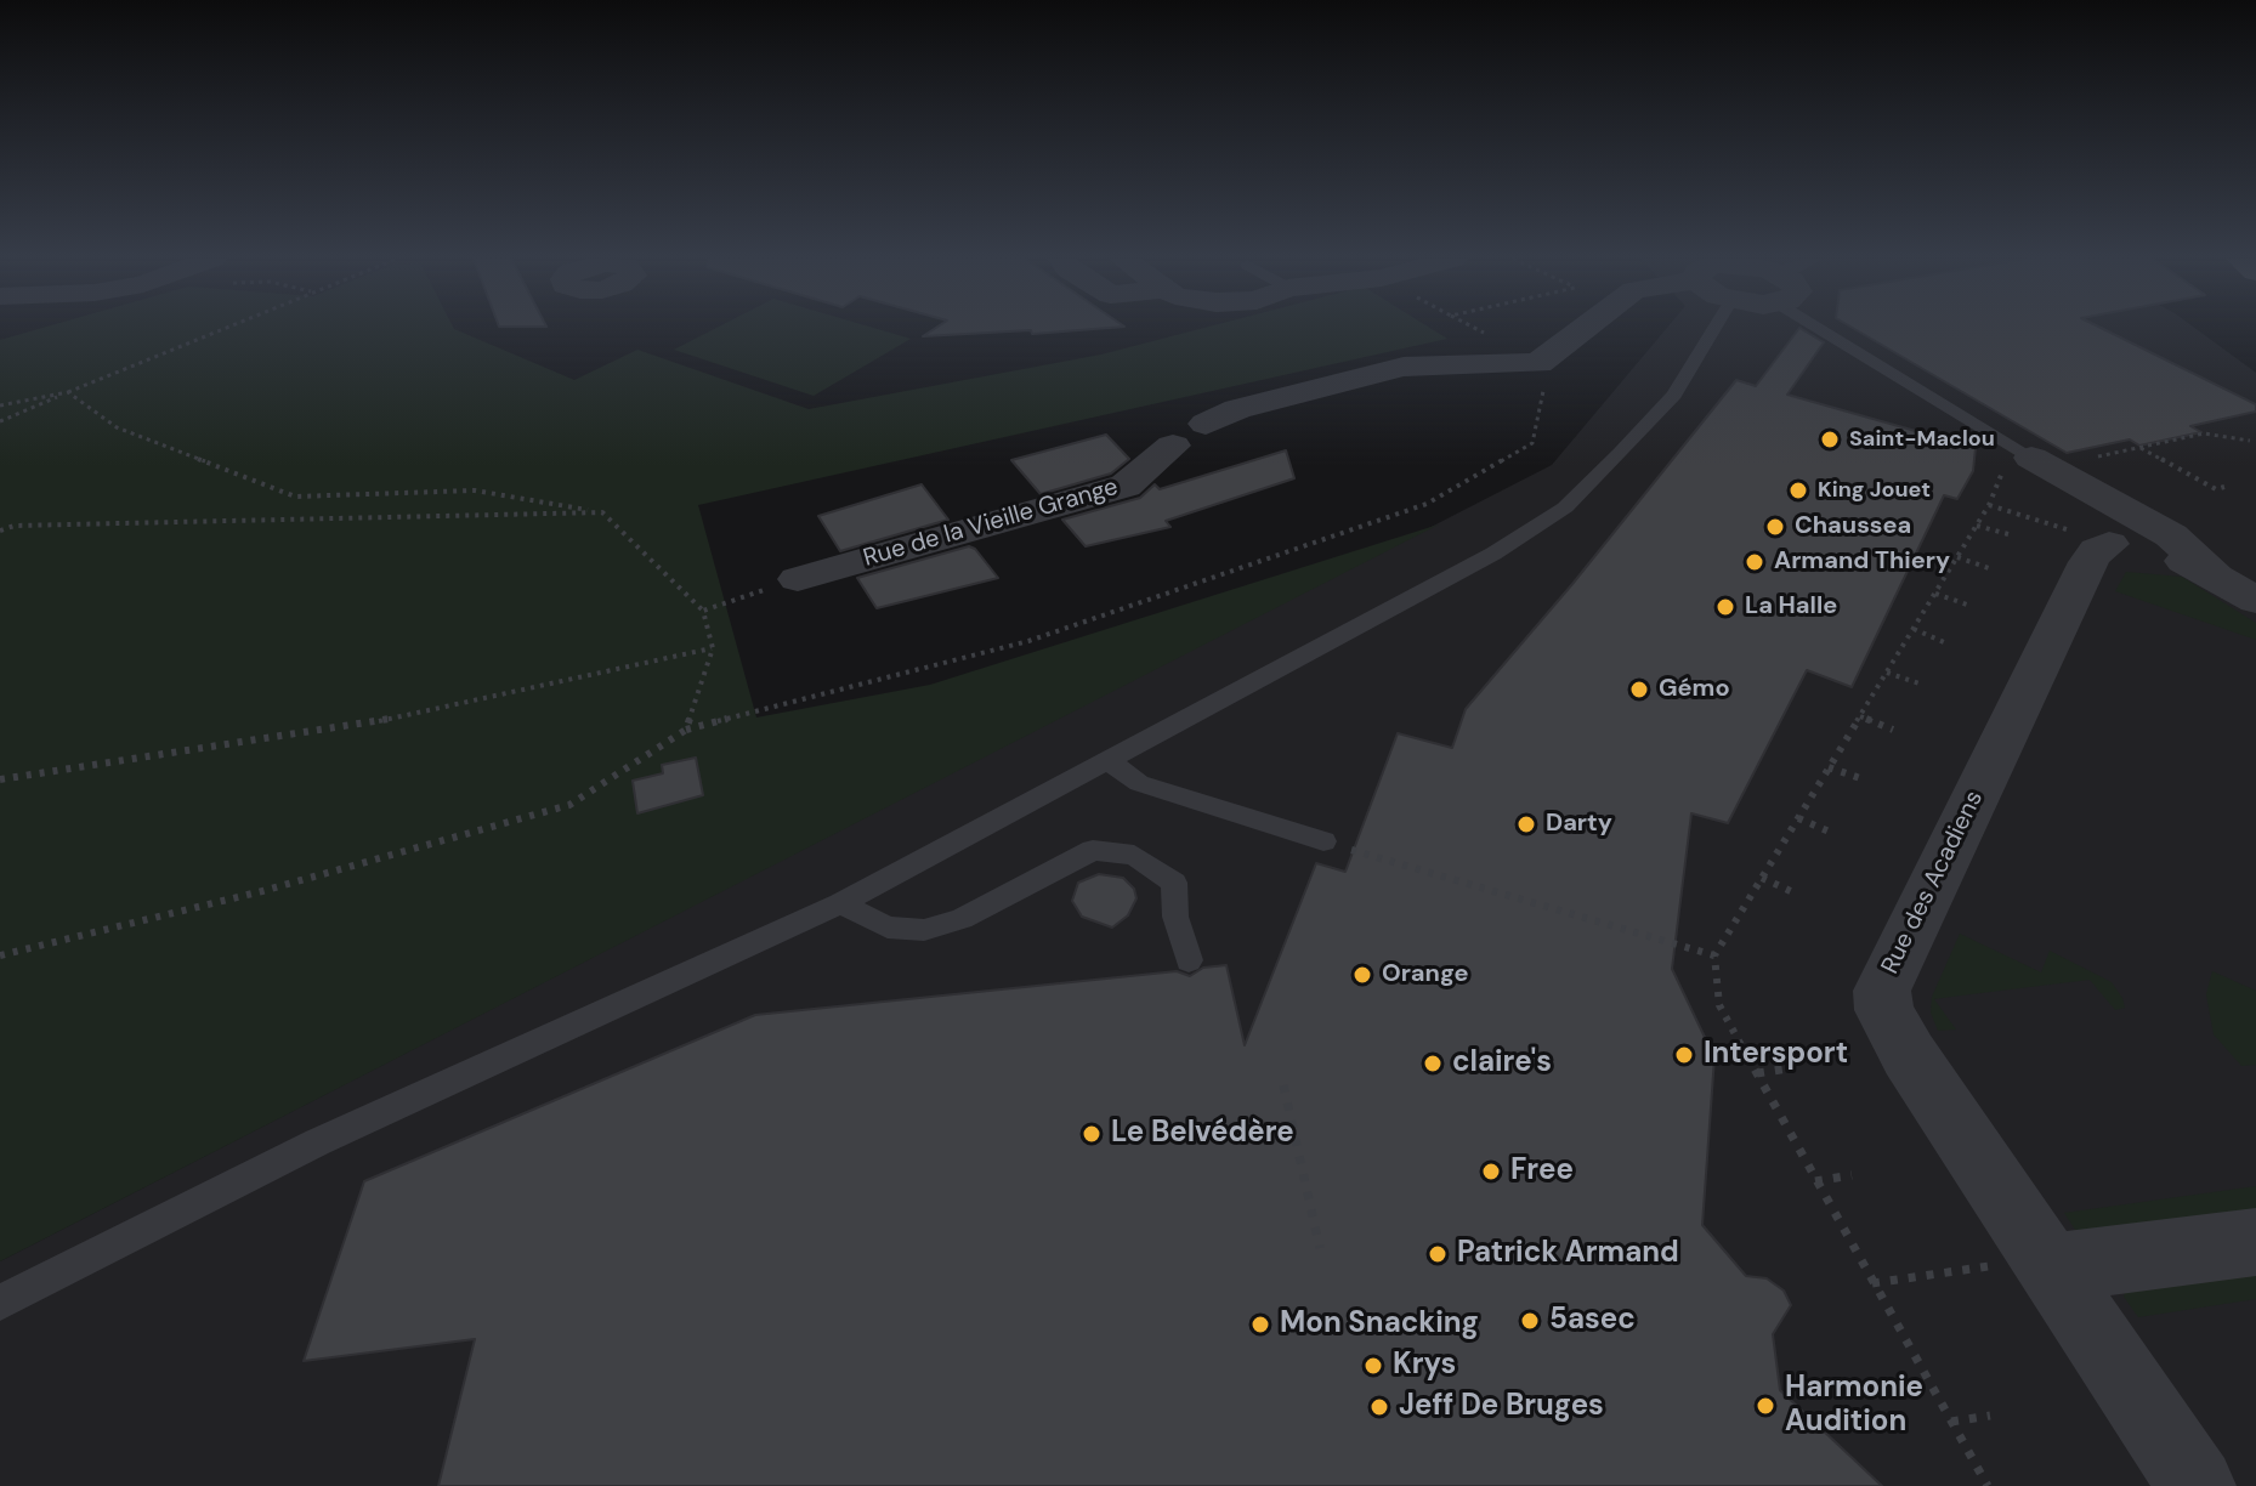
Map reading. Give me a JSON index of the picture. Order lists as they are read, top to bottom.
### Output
{
  "streets": {
    "street": ["Rue de la Vieille Grange", "Rue des Acadiens"]
  },
  "places": [
    "Saint-Maclou",
    "King Jouet",
    "Chaussea",
    "Armand Thiery",
    "La Halle",
    "Gémo",
    "Darty",
    "Orange",
    "Intersport",
    "claire's",
    "Le Belvédère",
    "Free",
    "Patrick Armand",
    "5asec",
    "Mon Snacking",
    "Krys",
    "Harmonie Audition",
    "Jeff De Bruges"
  ]
}
